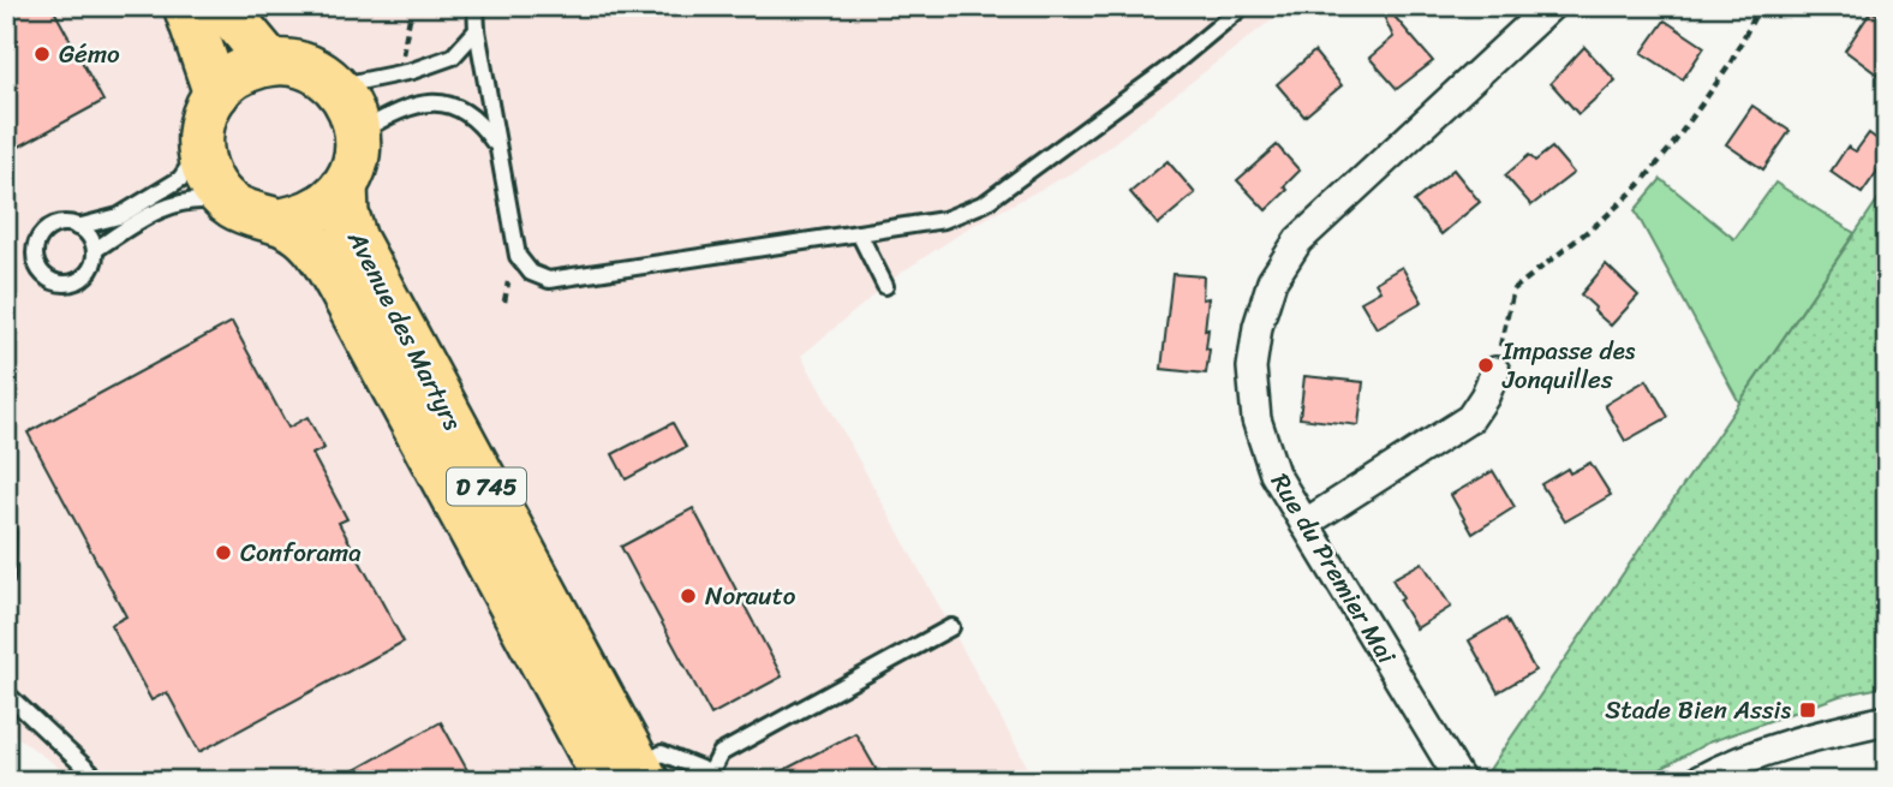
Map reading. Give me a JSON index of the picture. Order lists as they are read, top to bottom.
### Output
{
  "streets": {
    "main road": ["Avenue des Martyrs", "D 745"],
    "street": ["Rue du Premier Mai"]
  },
  "places": {
    "other": [
      "Gémo",
      "Impasse des Jonquilles",
      "Conforama",
      "Norauto"
    ],
    "transit": ["Stade Bien Assis"]
  }
}
